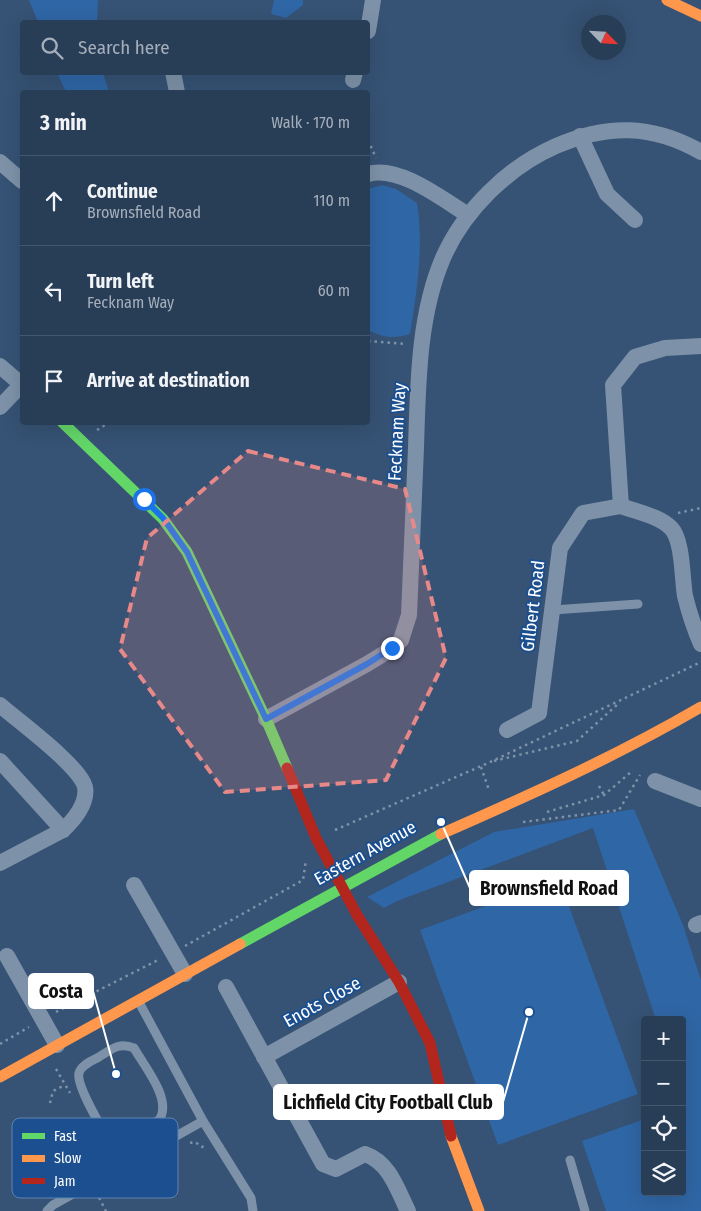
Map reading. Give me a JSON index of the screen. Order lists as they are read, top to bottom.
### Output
{
  "streets": {
    "main road": ["Eastern Avenue"],
    "street": ["Fecknam Way", "Gilbert Road", "Enots Close"]
  },
  "places": ["Brownsfield Road", "Lichfield City Football Club", "Costa"],
  "legend": ["Fast", "Slow", "Jam"],
  "north": "bottom right",
  "page": {
    "search": "Search here",
    "heading": ["3 min", "Walk · 170 m"],
    "list": [
      ["Continue", "Brownsfield Road", "110 m"],
      ["Turn left", "Fecknam Way", "60 m"],
      "Arrive at destination"
    ],
    "map_buttons": ["+", "−"]
  }
}
